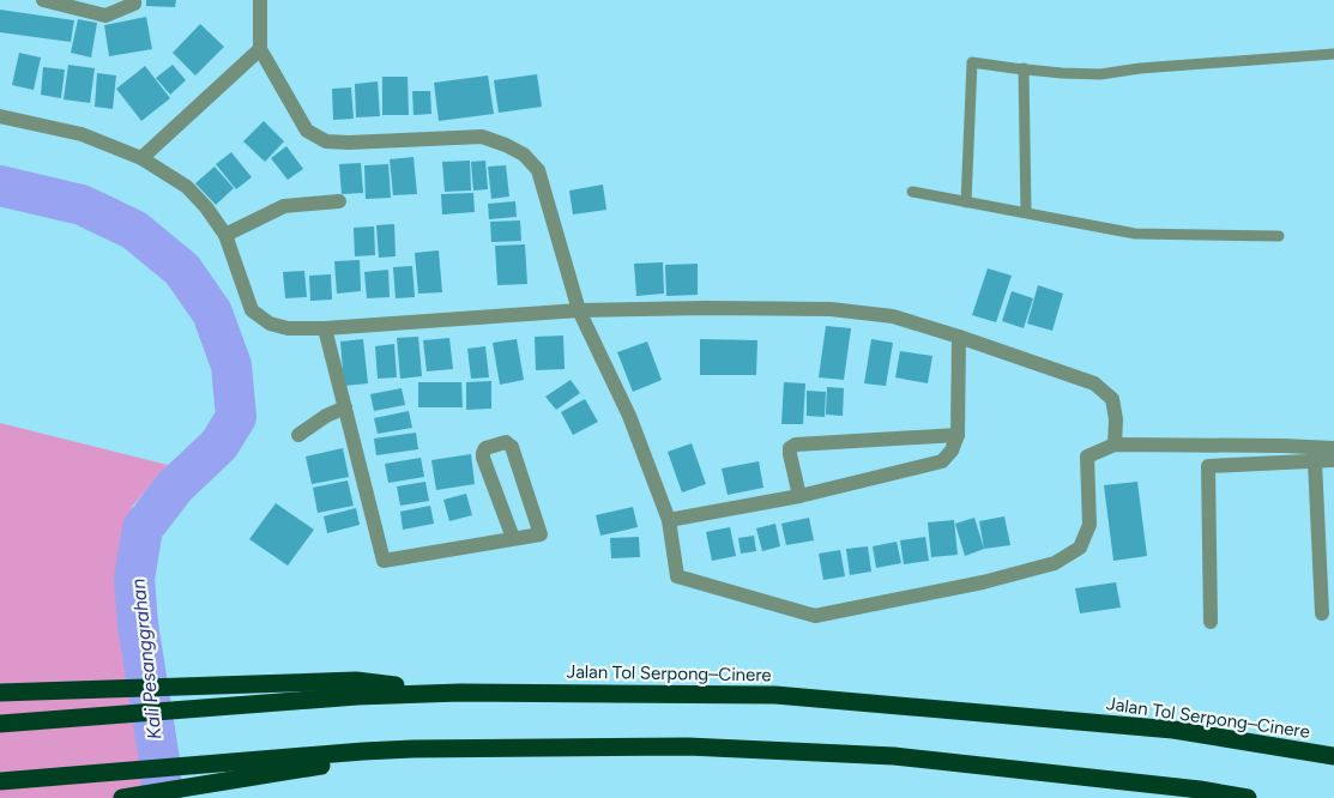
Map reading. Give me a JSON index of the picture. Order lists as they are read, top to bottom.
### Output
{
  "streets": {
    "highway": ["Jalan Tol Serpong–Cinere"]
  },
  "water": ["Kali Pesanggrahan"]
}
